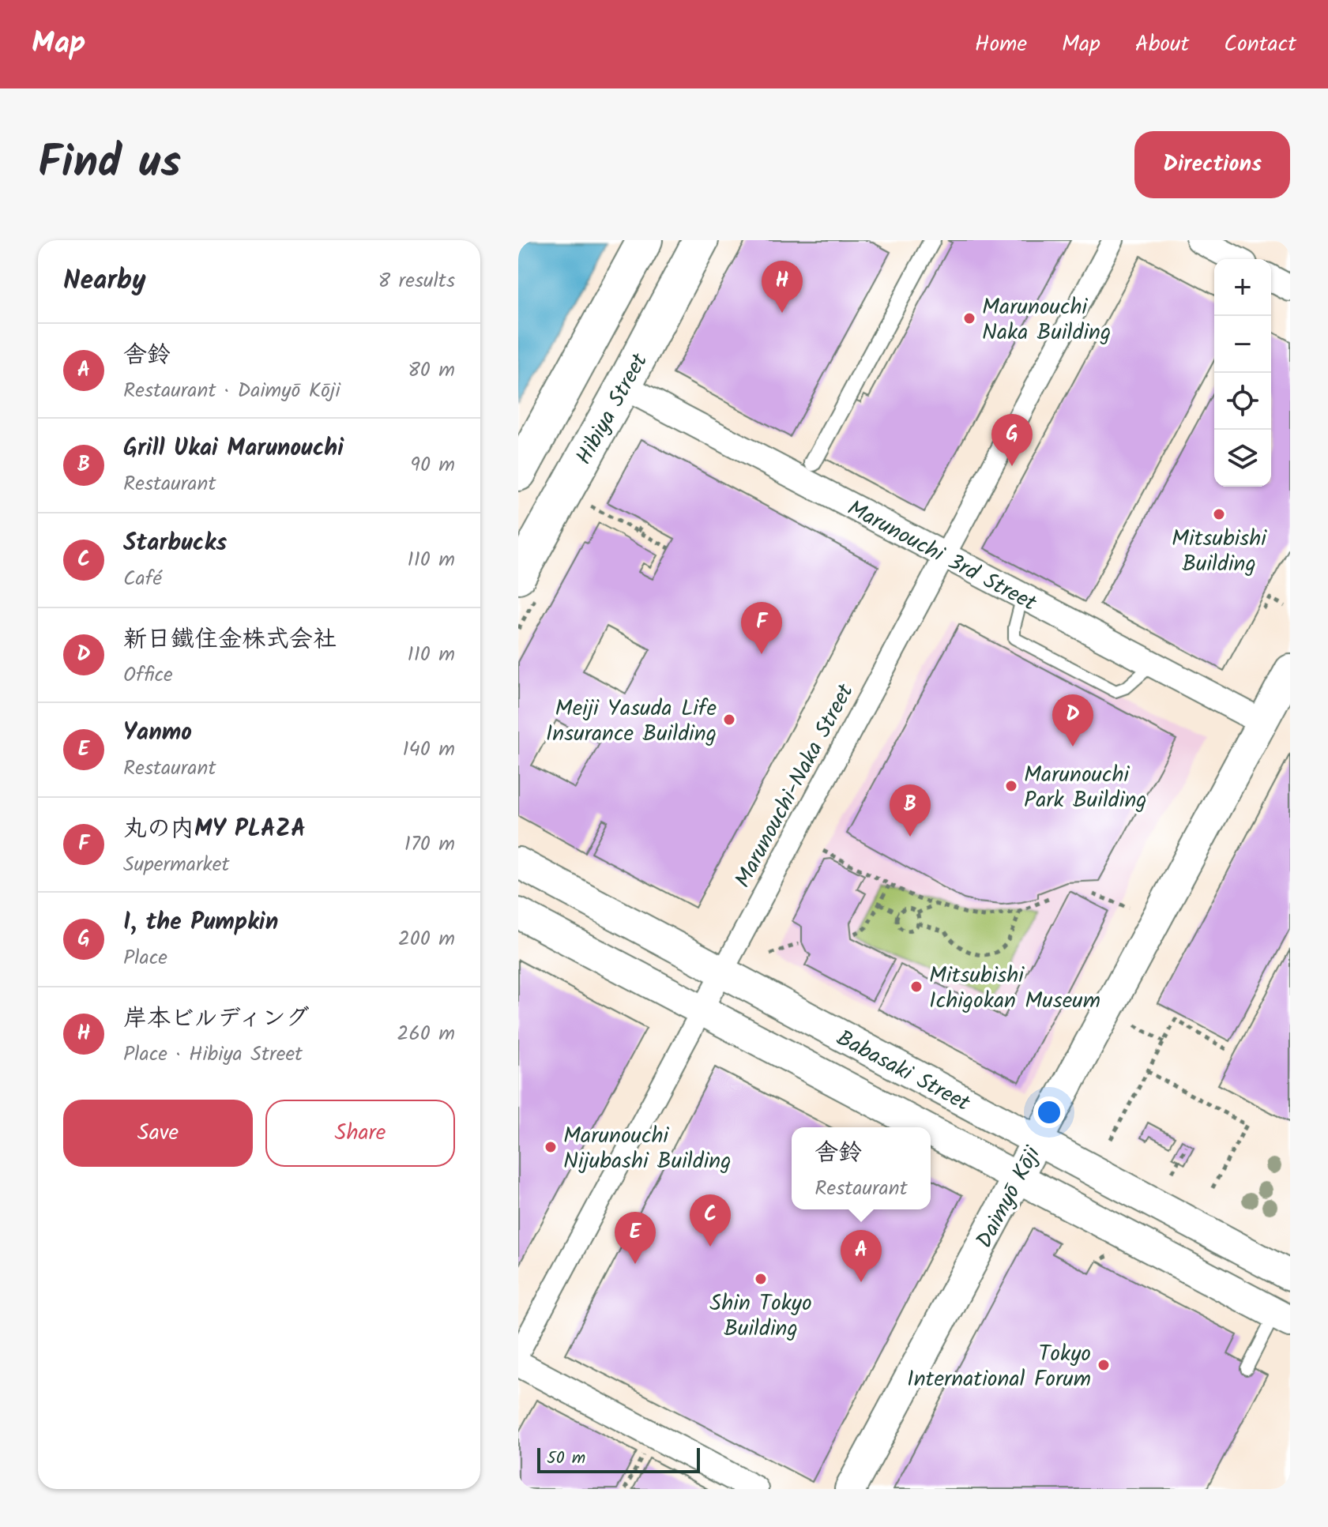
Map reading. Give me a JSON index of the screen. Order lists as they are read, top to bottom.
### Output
{
  "streets": {
    "highway": ["Hibiya Street"],
    "main road": ["Babasaki Street", "Daimyō Kōji"],
    "street": ["Marunouchi 3rd Street", "Marunouchi-Naka Street"]
  },
  "crossings": [
    ["Hibiya Street", "Marunouchi 3rd Street"],
    ["Marunouchi 3rd Street", "Marunouchi-Naka Street"],
    ["Marunouchi 3rd Street", "Daimyō Kōji"],
    ["Marunouchi-Naka Street", "Babasaki Street"],
    ["Babasaki Street", "Daimyō Kōji"]
  ],
  "places": [
    "Marunouchi Naka Building",
    "Mitsubishi Building",
    "Meiji Yasuda Life Insurance Building",
    "Marunouchi Park Building",
    "Mitsubishi Ichigokan Museum",
    "Marunouchi Nijubashi Building",
    "Shin Tokyo Building",
    "Tokyo International Forum"
  ],
  "scale_bar": "50 m",
  "page": {
    "header": "Map",
    "nav": [
      "Home",
      "Map",
      "About",
      "Contact"
    ],
    "title": "Find us",
    "buttons": [
      "Directions",
      ["Save", "Share"]
    ],
    "heading": ["Nearby", "8 results"],
    "map_buttons": ["+", "−"],
    "pins": [
      "H",
      "G",
      "F",
      "D",
      "B",
      "C",
      "E",
      "A"
    ],
    "list": [
      {
        "mark": "A",
        "name": "舎鈴",
        "note": "Restaurant · Daimyō Kōji",
        "value": "80 m"
      },
      {
        "mark": "B",
        "name": "Grill Ukai Marunouchi",
        "note": "Restaurant",
        "value": "90 m"
      },
      {
        "mark": "C",
        "name": "Starbucks",
        "note": "Café",
        "value": "110 m"
      },
      {
        "mark": "D",
        "name": "新日鐵住金株式会社",
        "note": "Office",
        "value": "110 m"
      },
      {
        "mark": "E",
        "name": "Yanmo",
        "note": "Restaurant",
        "value": "140 m"
      },
      {
        "mark": "F",
        "name": "丸の内MY PLAZA",
        "note": "Supermarket",
        "value": "170 m"
      },
      {
        "mark": "G",
        "name": "I, the Pumpkin",
        "note": "Place",
        "value": "200 m"
      },
      {
        "mark": "H",
        "name": "岸本ビルディング",
        "note": "Place · Hibiya Street",
        "value": "260 m"
      }
    ],
    "popup": ["舎鈴", "Restaurant"],
    "scale": "50 m"
  }
}
